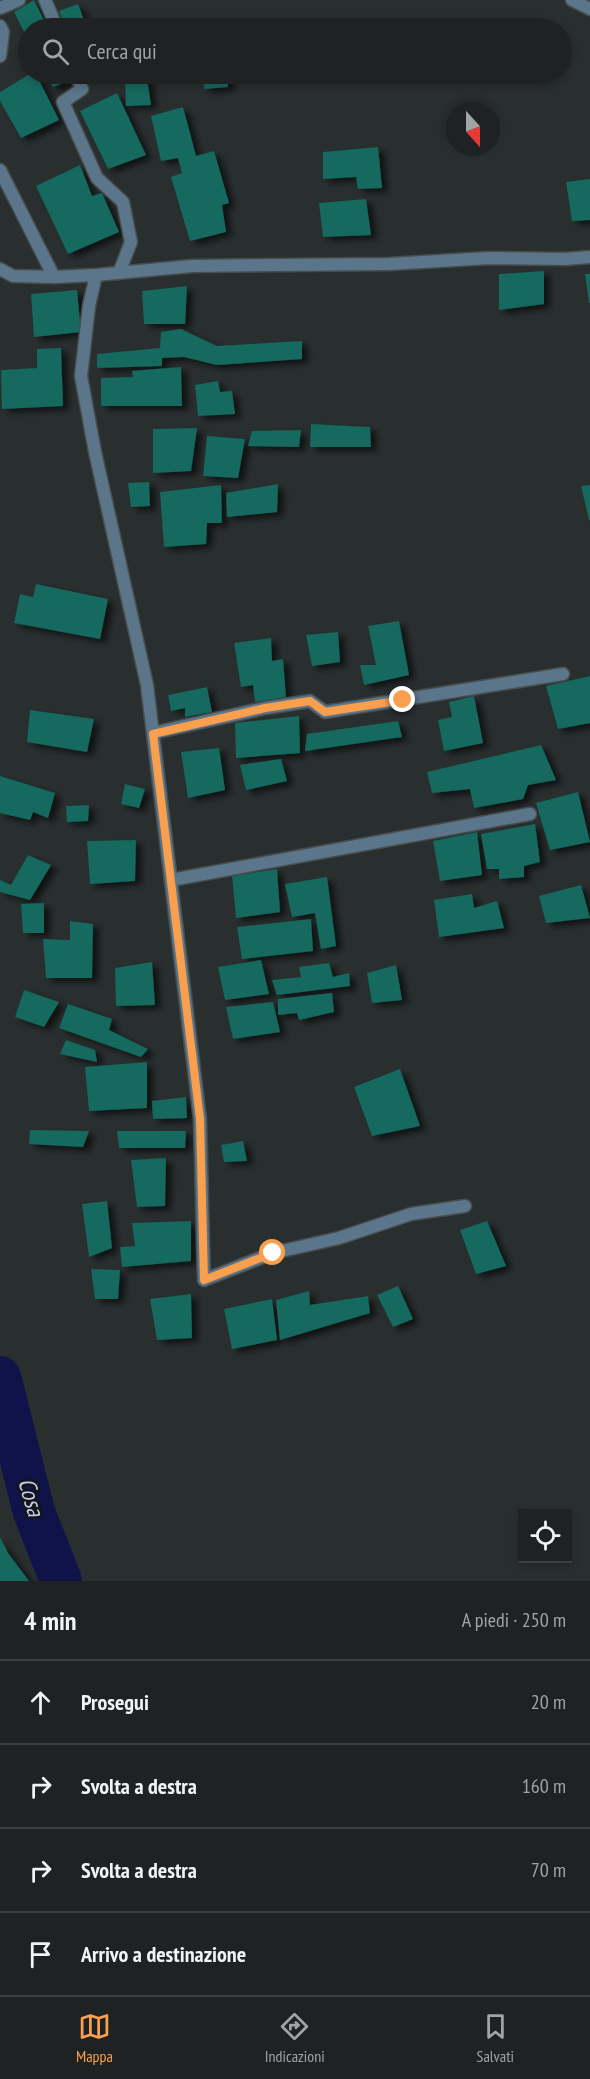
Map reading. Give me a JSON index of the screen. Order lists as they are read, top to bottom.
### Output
{
  "water": ["Cosa"],
  "north": "bottom",
  "page": {
    "search": "Cerca qui",
    "heading": ["4 min", "A piedi · 250 m"],
    "list": [
      ["Prosegui", "20 m"],
      ["Svolta a destra", "160 m"],
      ["Svolta a destra", "70 m"],
      "Arrivo a destinazione"
    ],
    "nav": ["Mappa", "Indicazioni", "Salvati"]
  }
}
